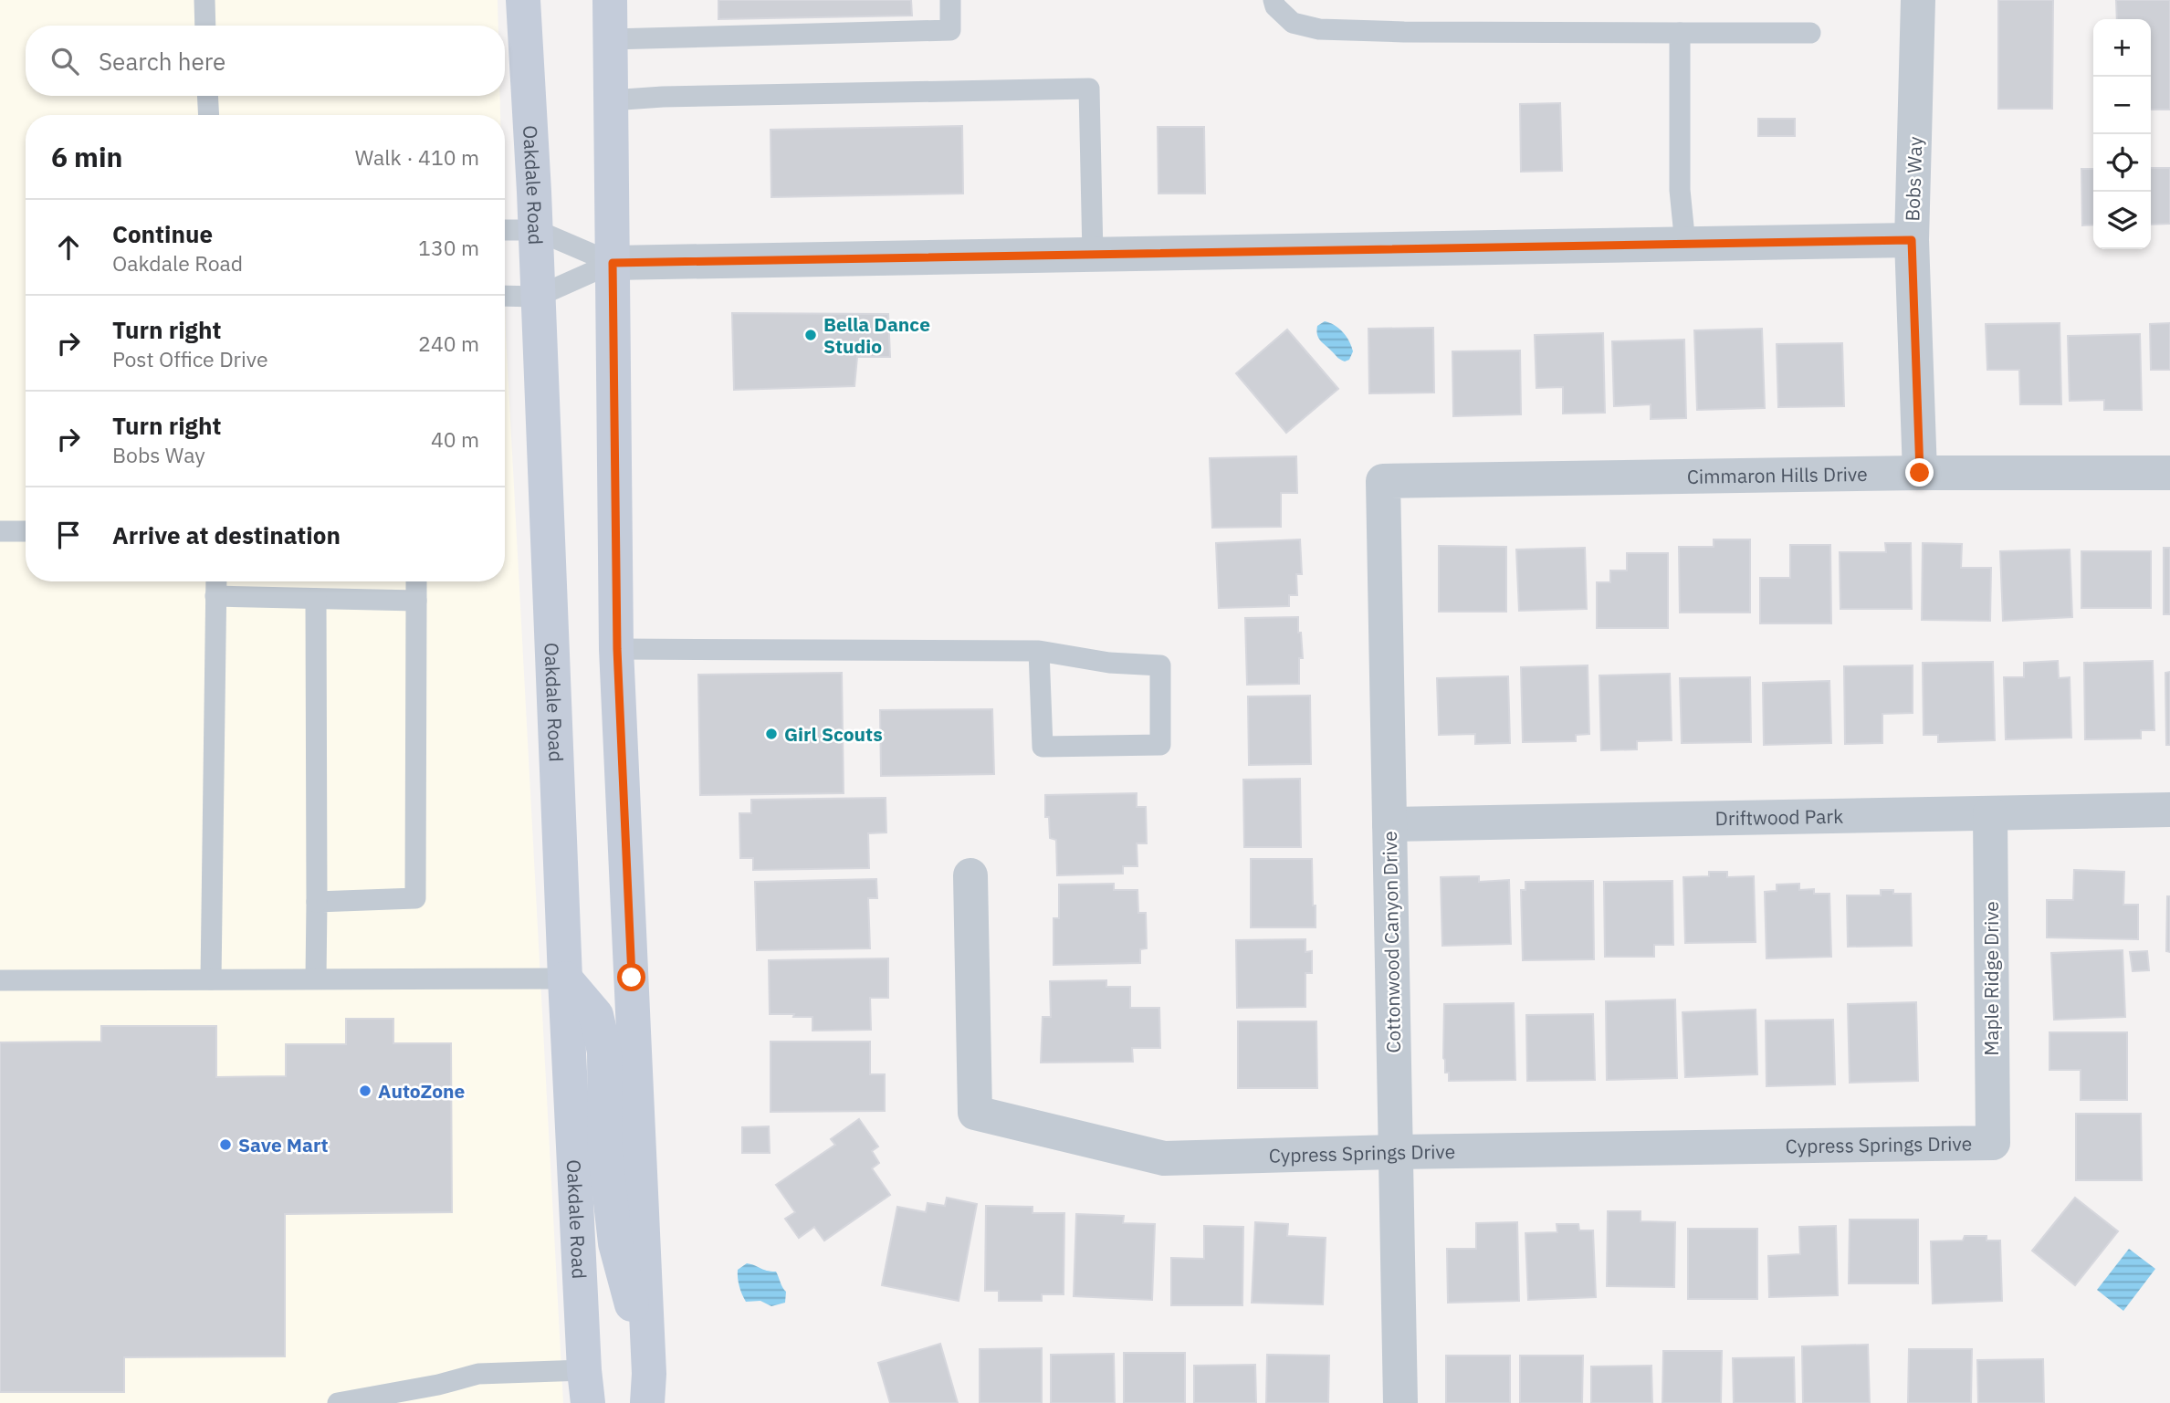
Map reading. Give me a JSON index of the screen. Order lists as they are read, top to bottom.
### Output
{
  "streets": {
    "main road": ["Oakdale Road"],
    "street": [
      "Bobs Way",
      "Cimmaron Hills Drive",
      "Driftwood Park",
      "Cottonwood Canyon Drive",
      "Maple Ridge Drive",
      "Cypress Springs Drive"
    ]
  },
  "crossings": [
    ["Bobs Way", "Cimmaron Hills Drive"],
    ["Cimmaron Hills Drive", "Cottonwood Canyon Drive"],
    ["Driftwood Park", "Cottonwood Canyon Drive"],
    ["Driftwood Park", "Maple Ridge Drive"],
    ["Cottonwood Canyon Drive", "Cypress Springs Drive"],
    ["Maple Ridge Drive", "Cypress Springs Drive"]
  ],
  "places": [
    "Bella Dance Studio",
    "Girl Scouts",
    "AutoZone",
    "Save Mart"
  ],
  "page": {
    "map_buttons": ["+", "−"],
    "search": "Search here",
    "heading": ["6 min", "Walk · 410 m"],
    "list": [
      ["Continue", "Oakdale Road", "130 m"],
      ["Turn right", "Post Office Drive", "240 m"],
      ["Turn right", "Bobs Way", "40 m"],
      "Arrive at destination"
    ]
  }
}
